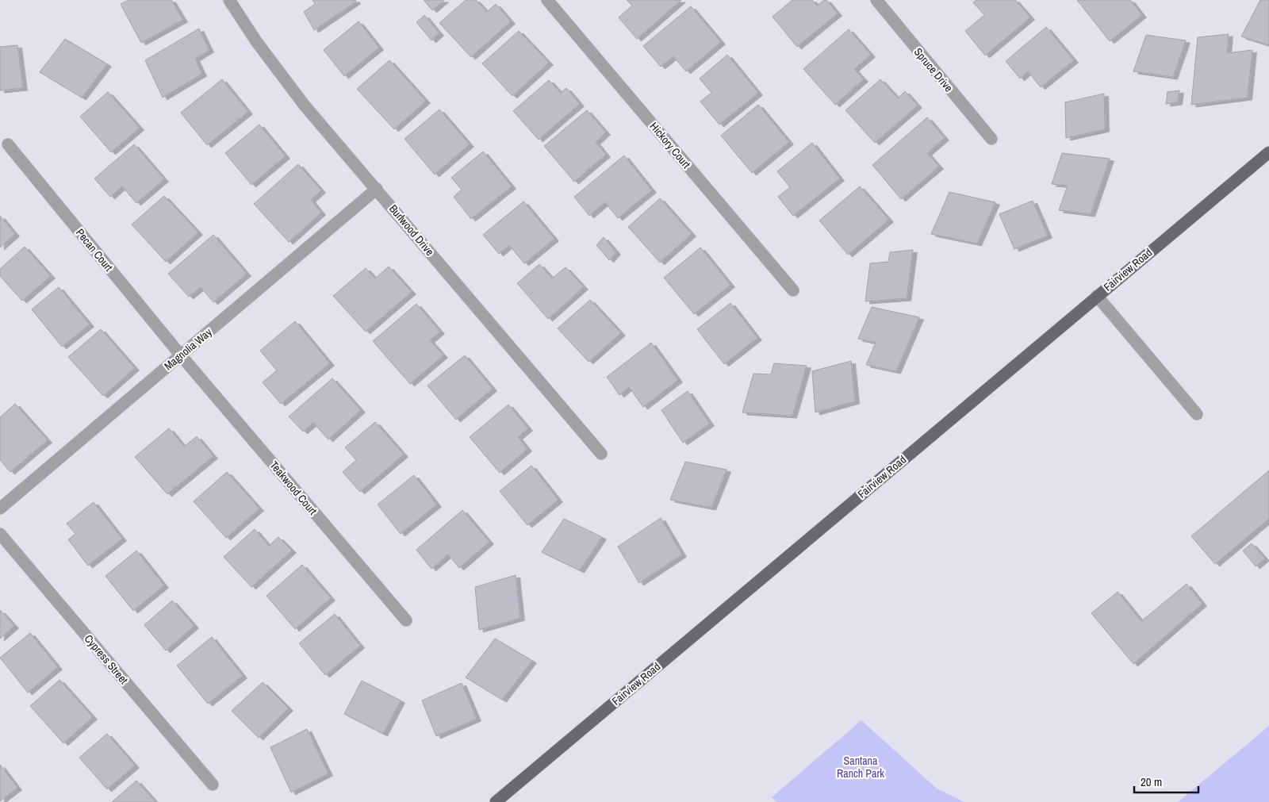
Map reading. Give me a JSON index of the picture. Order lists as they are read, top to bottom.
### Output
{
  "streets": {
    "main road": ["Fairview Road"],
    "street": [
      "Spruce Drive",
      "Hickory Court",
      "Burlwood Drive",
      "Pecan Court",
      "Magnolia Way",
      "Teakwood Court",
      "Cypress Street"
    ]
  },
  "crossings": [
    ["Burlwood Drive", "Magnolia Way"],
    ["Pecan Court", "Magnolia Way"],
    ["Pecan Court", "Teakwood Court"],
    ["Magnolia Way", "Teakwood Court"]
  ],
  "parks": ["Santana Ranch Park"],
  "scale_bar": "20 m"
}
